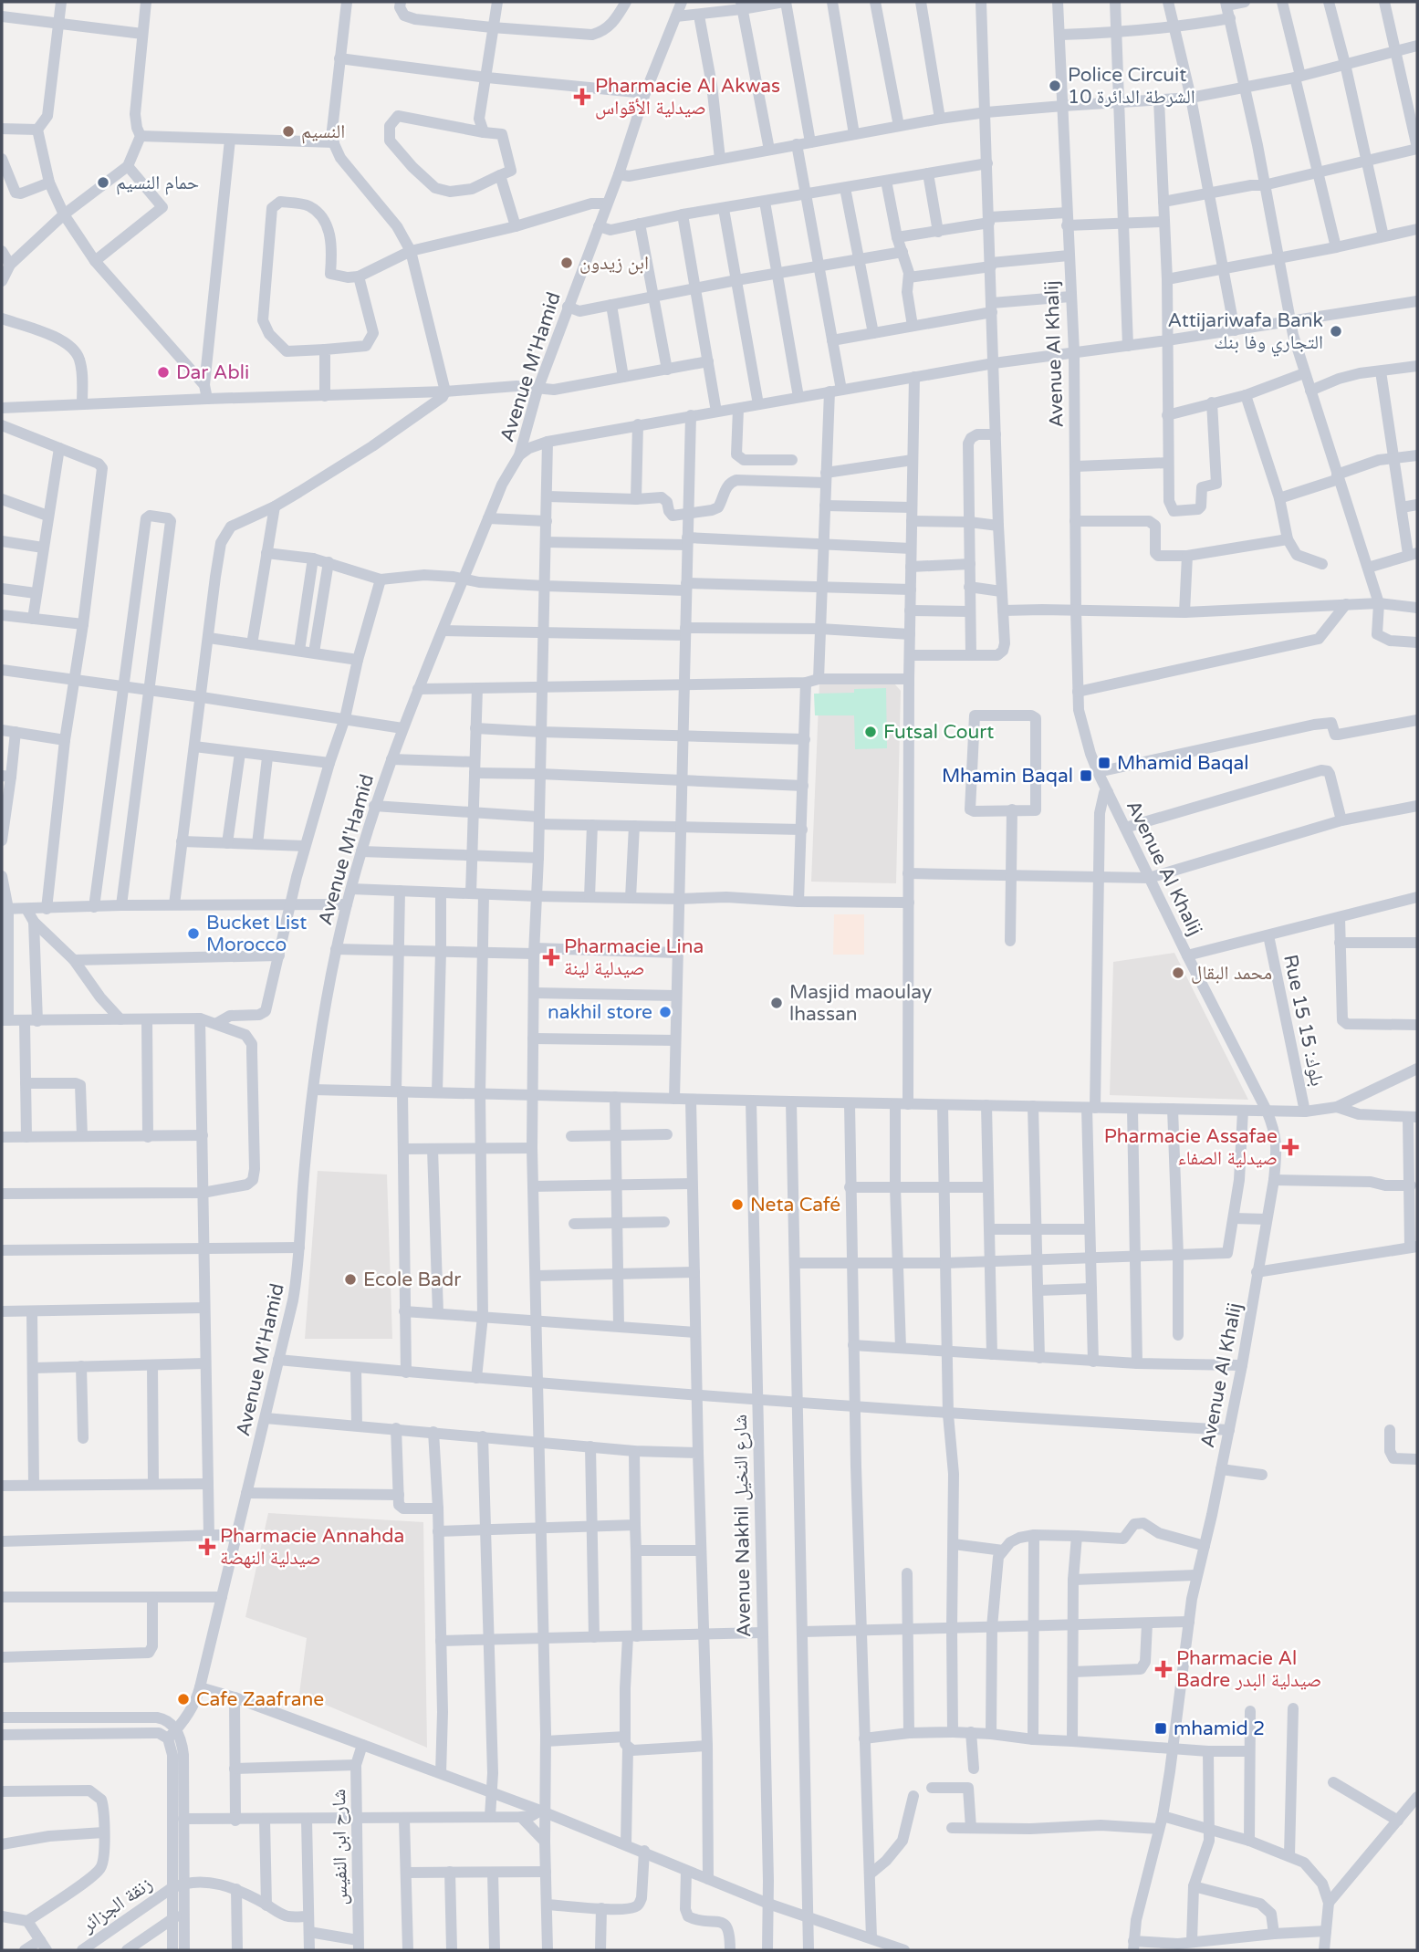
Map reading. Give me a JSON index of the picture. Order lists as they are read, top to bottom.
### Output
{
  "streets": {
    "street": [
      "Avenue Al Khalij",
      "Avenue M'Hamid",
      "Rue 15 بلوك: 15",
      "Avenue Nakhil شارع النخيل",
      "شارح ابن النفيس",
      "زنقة الجزائر"
    ]
  },
  "places": {
    "other": [
      "Police Circuit 10 الشرطة الدائرة",
      "النسيم",
      "حمام النسيم",
      "ابن زيدون",
      "Attijariwafa Bank التجاري وفا بنك",
      "Dar Abli",
      "Futsal Court",
      "Bucket List Morocco",
      "محمد البقال",
      "Masjid maoulay lhassan",
      "nakhil store",
      "Neta Café",
      "Ecole Badr",
      "Cafe Zaafrane"
    ],
    "health": [
      "Pharmacie Al Akwas صيدلية الأقواس",
      "Pharmacie Lina صيدلية لينة",
      "Pharmacie Assafae صيدلية الصفاء",
      "Pharmacie Annahda صيدلية النهضة",
      "Pharmacie Al Badre صيدلية البدر"
    ],
    "transit": ["Mhamid Baqal", "Mhamin Baqal", "mhamid 2"]
  }
}
